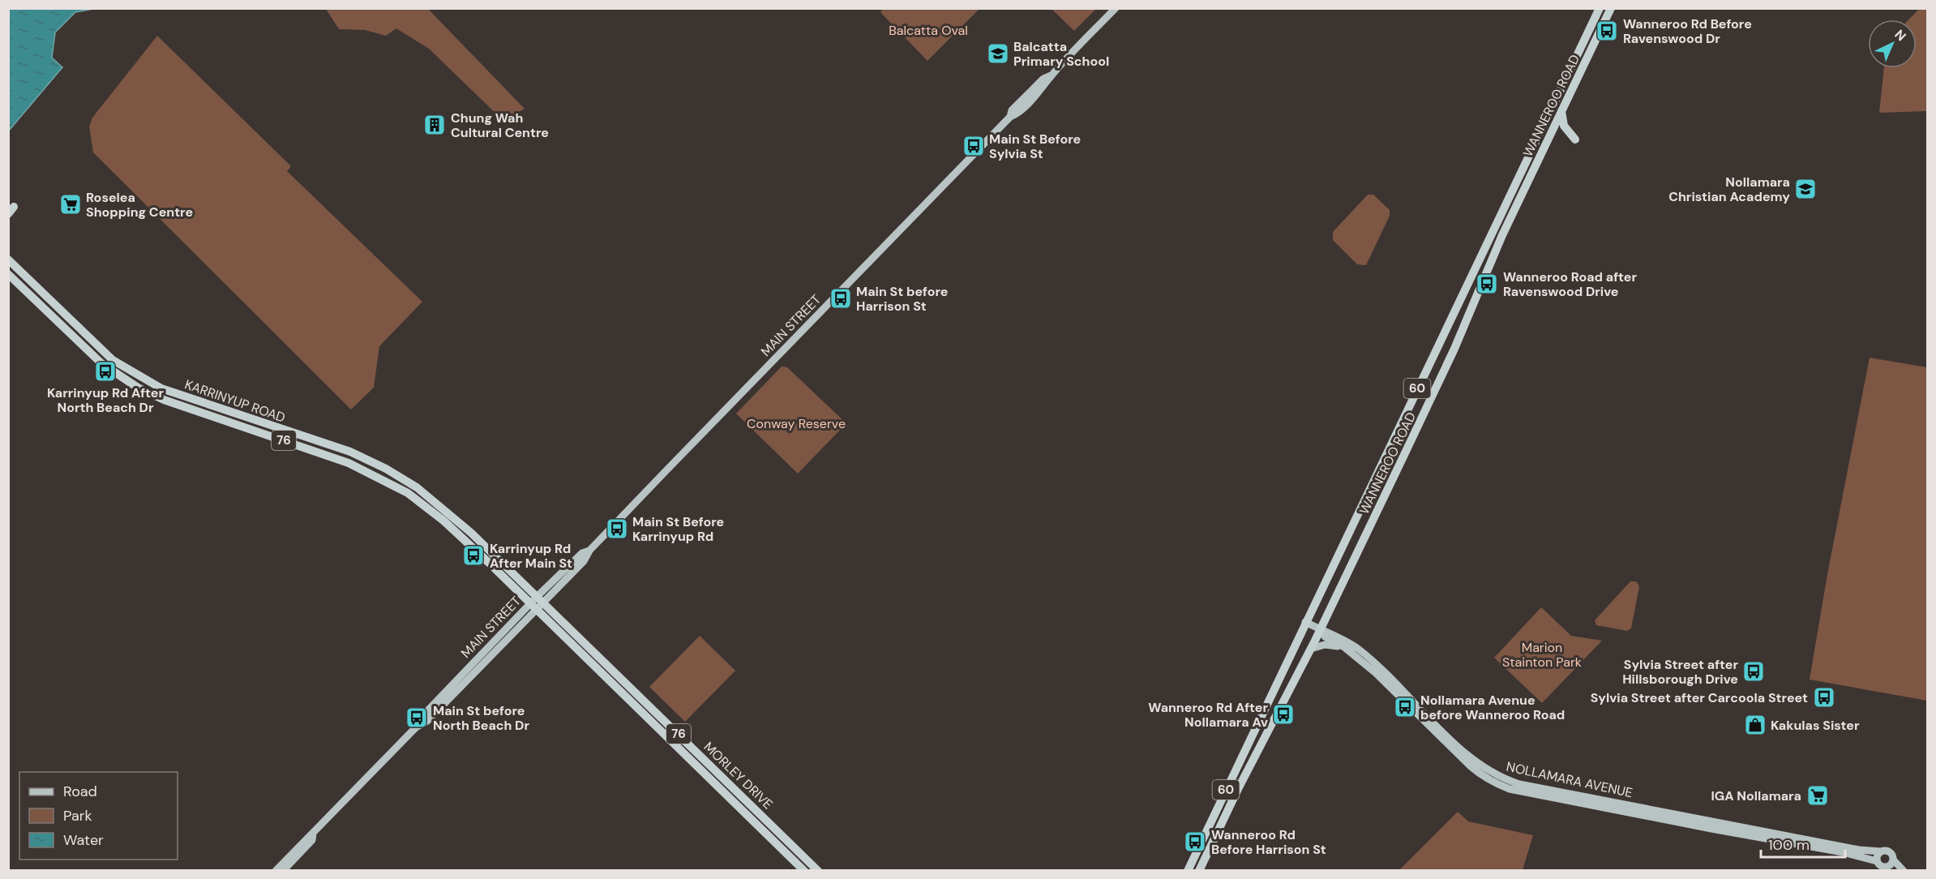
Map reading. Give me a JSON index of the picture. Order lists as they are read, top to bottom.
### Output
{
  "streets": {
    "highway": [
      "WANNEROO ROAD",
      "60",
      "KARRINYUP ROAD",
      "76",
      "MORLEY DRIVE"
    ],
    "main road": ["MAIN STREET", "NOLLAMARA AVENUE"]
  },
  "crossings": [
    ["WANNEROO ROAD", "NOLLAMARA AVENUE"],
    ["MAIN STREET", "KARRINYUP ROAD"],
    ["MAIN STREET", "MORLEY DRIVE"],
    ["KARRINYUP ROAD", "MORLEY DRIVE"]
  ],
  "parks": ["Balcatta Oval", "Conway Reserve", "Marion Stainton Park"],
  "places": {
    "bus stop": [
      "Wanneroo Rd Before Ravenswood Dr",
      "Main St Before Sylvia St",
      "Wanneroo Road after Ravenswood Drive",
      "Main St before Harrison St",
      "Karrinyup Rd After North Beach Dr",
      "Main St Before Karrinyup Rd",
      "Karrinyup Rd After Main St",
      "Sylvia Street after Hillsborough Drive",
      "Sylvia Street after Carcoola Street",
      "Nollamara Avenue before Wanneroo Road",
      "Wanneroo Rd After Nollamara Av",
      "Main St before North Beach Dr",
      "Wanneroo Rd Before Harrison St"
    ],
    "school or university": ["Balcatta Primary School", "Nollamara Christian Academy"],
    "building": ["Chung Wah Cultural Centre"],
    "supermarket": ["Roselea Shopping Centre", "IGA Nollamara"],
    "shop": ["Kakulas Sister"]
  },
  "legend": ["Road", "Park", "Water"],
  "scale_bar": "100 m",
  "north": "top right"
}
